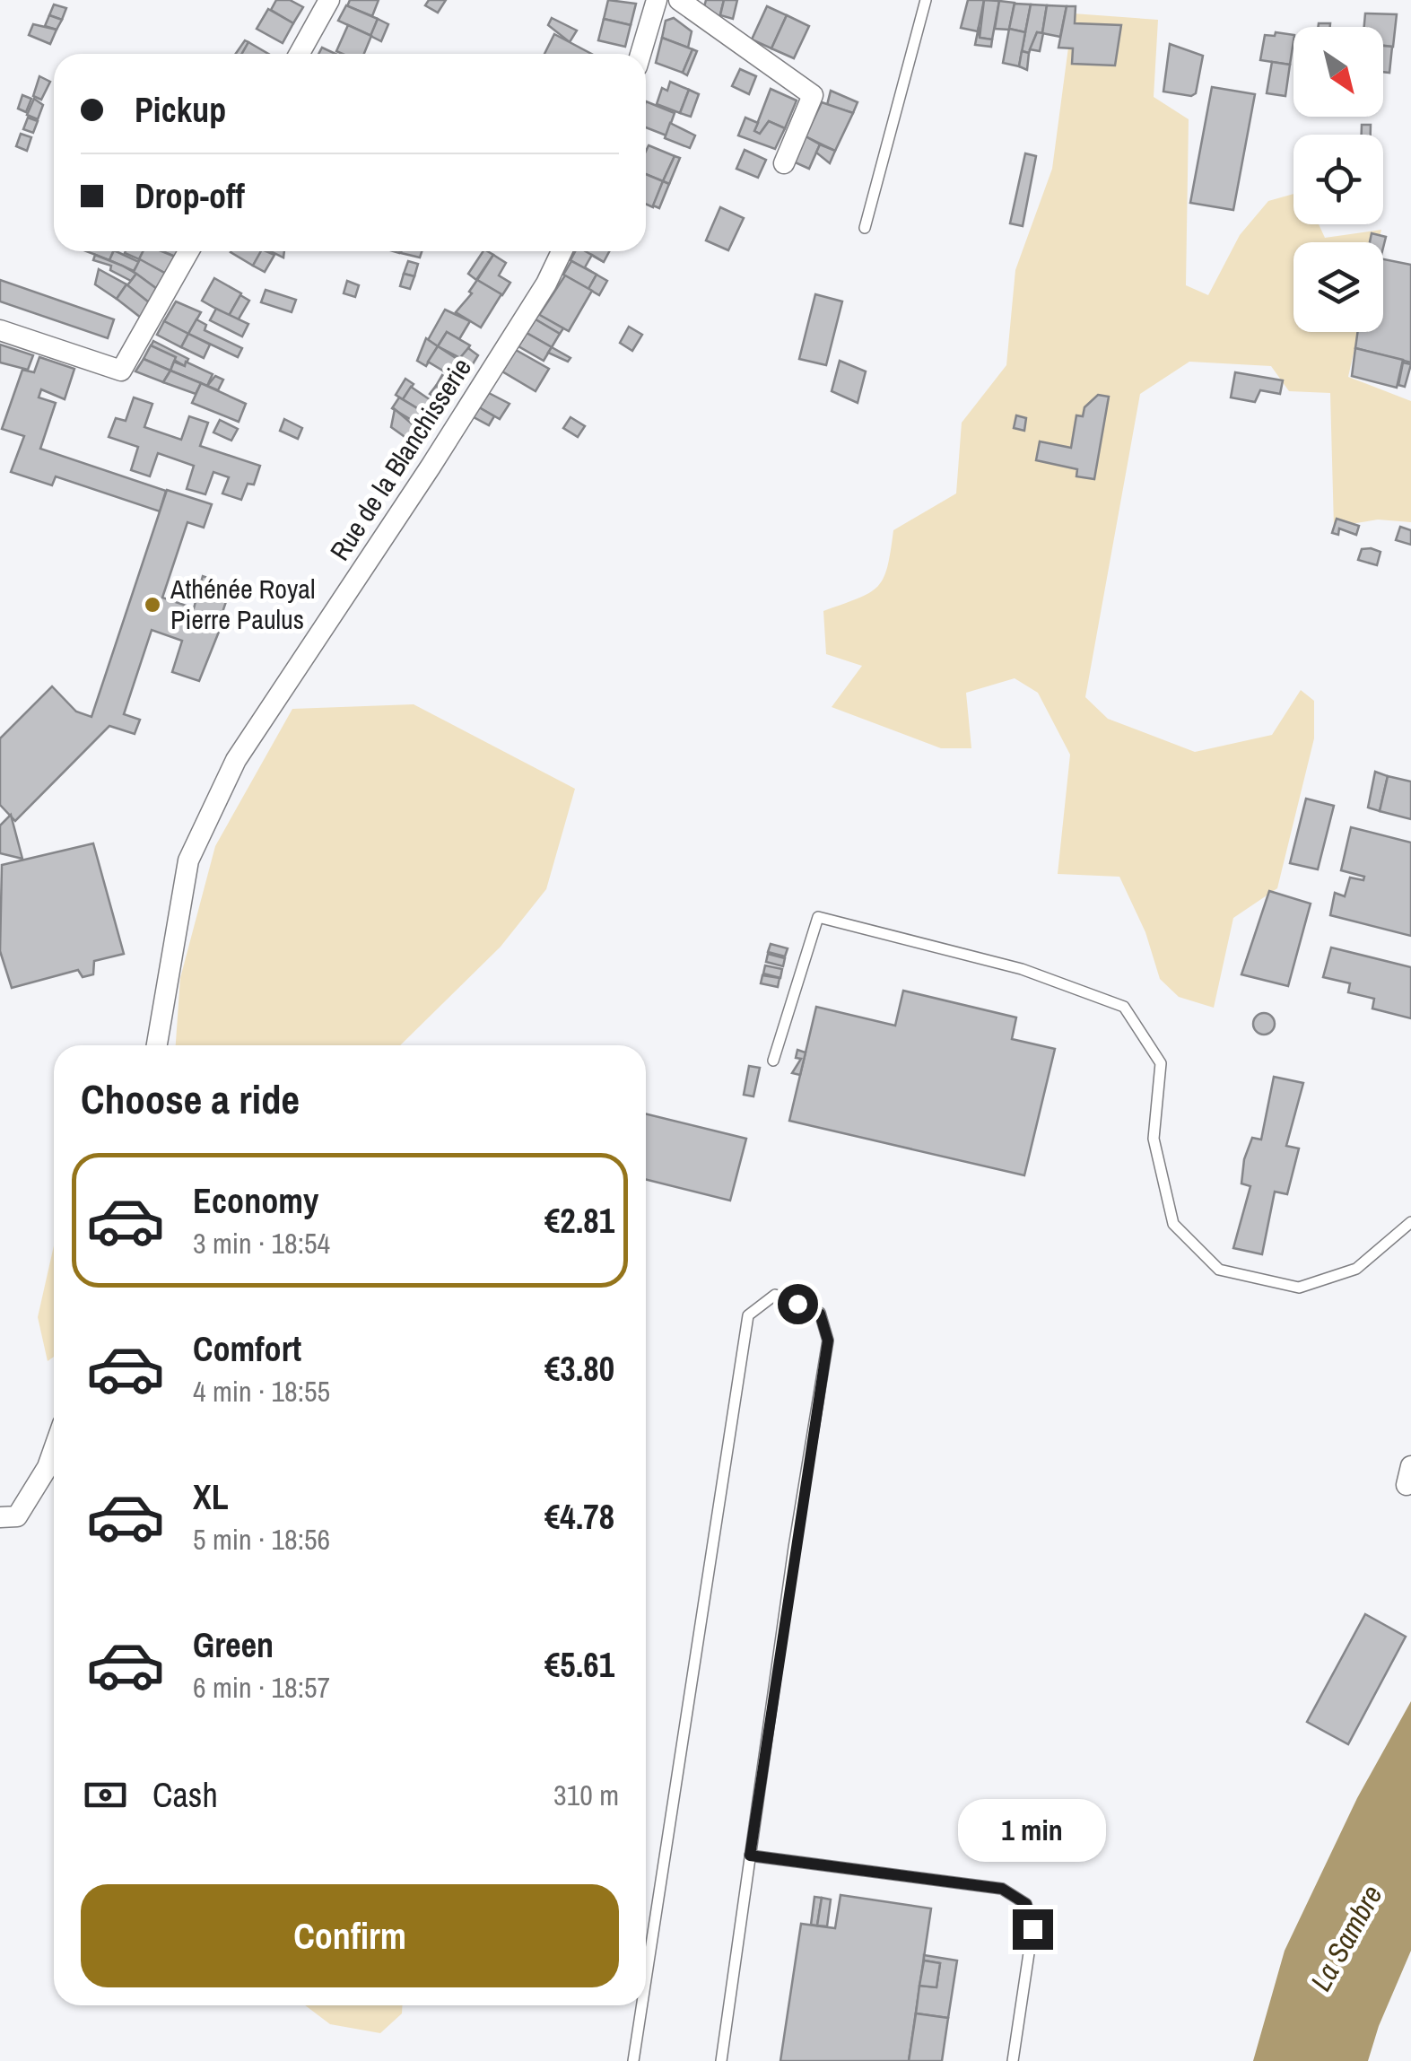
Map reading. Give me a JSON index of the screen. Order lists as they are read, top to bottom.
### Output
{
  "streets": {
    "street": ["Rue de la Blanchisserie"]
  },
  "water": ["La Sambre"],
  "places": ["Athénée Royal Pierre Paulus"],
  "north": "bottom right",
  "page": {
    "banner": ["Pickup", "Drop-off"],
    "heading": "Choose a ride",
    "list": [
      {
        "name": "Economy",
        "note": "3 min · 18:54",
        "value": "€2.81"
      },
      {
        "name": "Comfort",
        "note": "4 min · 18:55",
        "value": "€3.80"
      },
      {
        "name": "XL",
        "note": "5 min · 18:56",
        "value": "€4.78"
      },
      {
        "name": "Green",
        "note": "6 min · 18:57",
        "value": "€5.61"
      }
    ],
    "pay": ["Cash", "310 m"],
    "bubble": "1 min",
    "buttons": "Confirm"
  }
}
